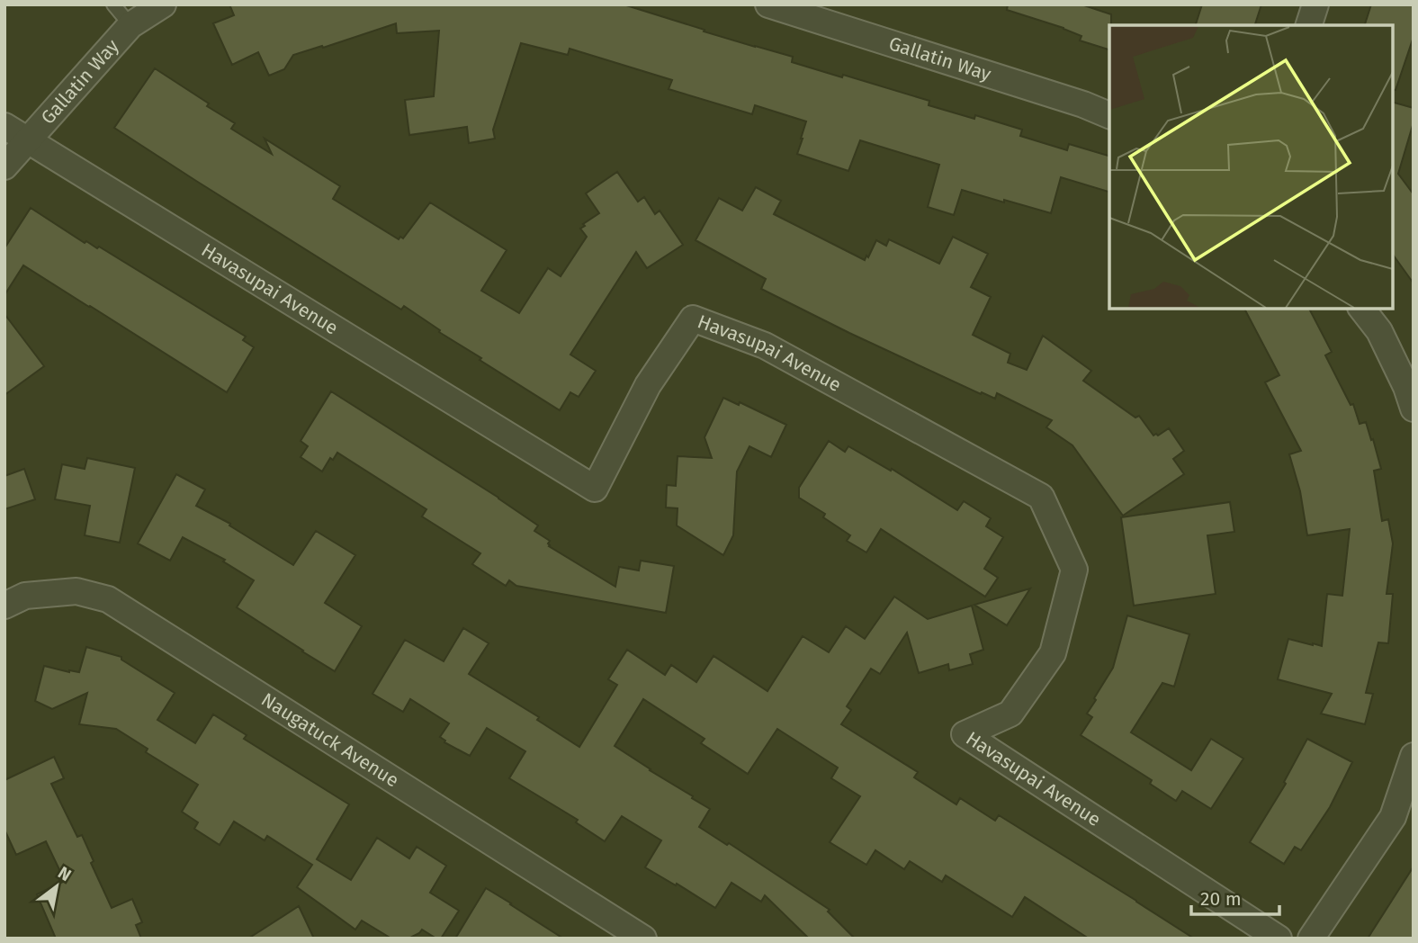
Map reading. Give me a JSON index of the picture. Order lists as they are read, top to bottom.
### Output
{
  "streets": {
    "street": ["Gallatin Way", "Havasupai Avenue", "Naugatuck Avenue"]
  },
  "crossings": [
    ["Gallatin Way", "Havasupai Avenue"]
  ],
  "scale_bar": "20 m",
  "north": "top right"
}
